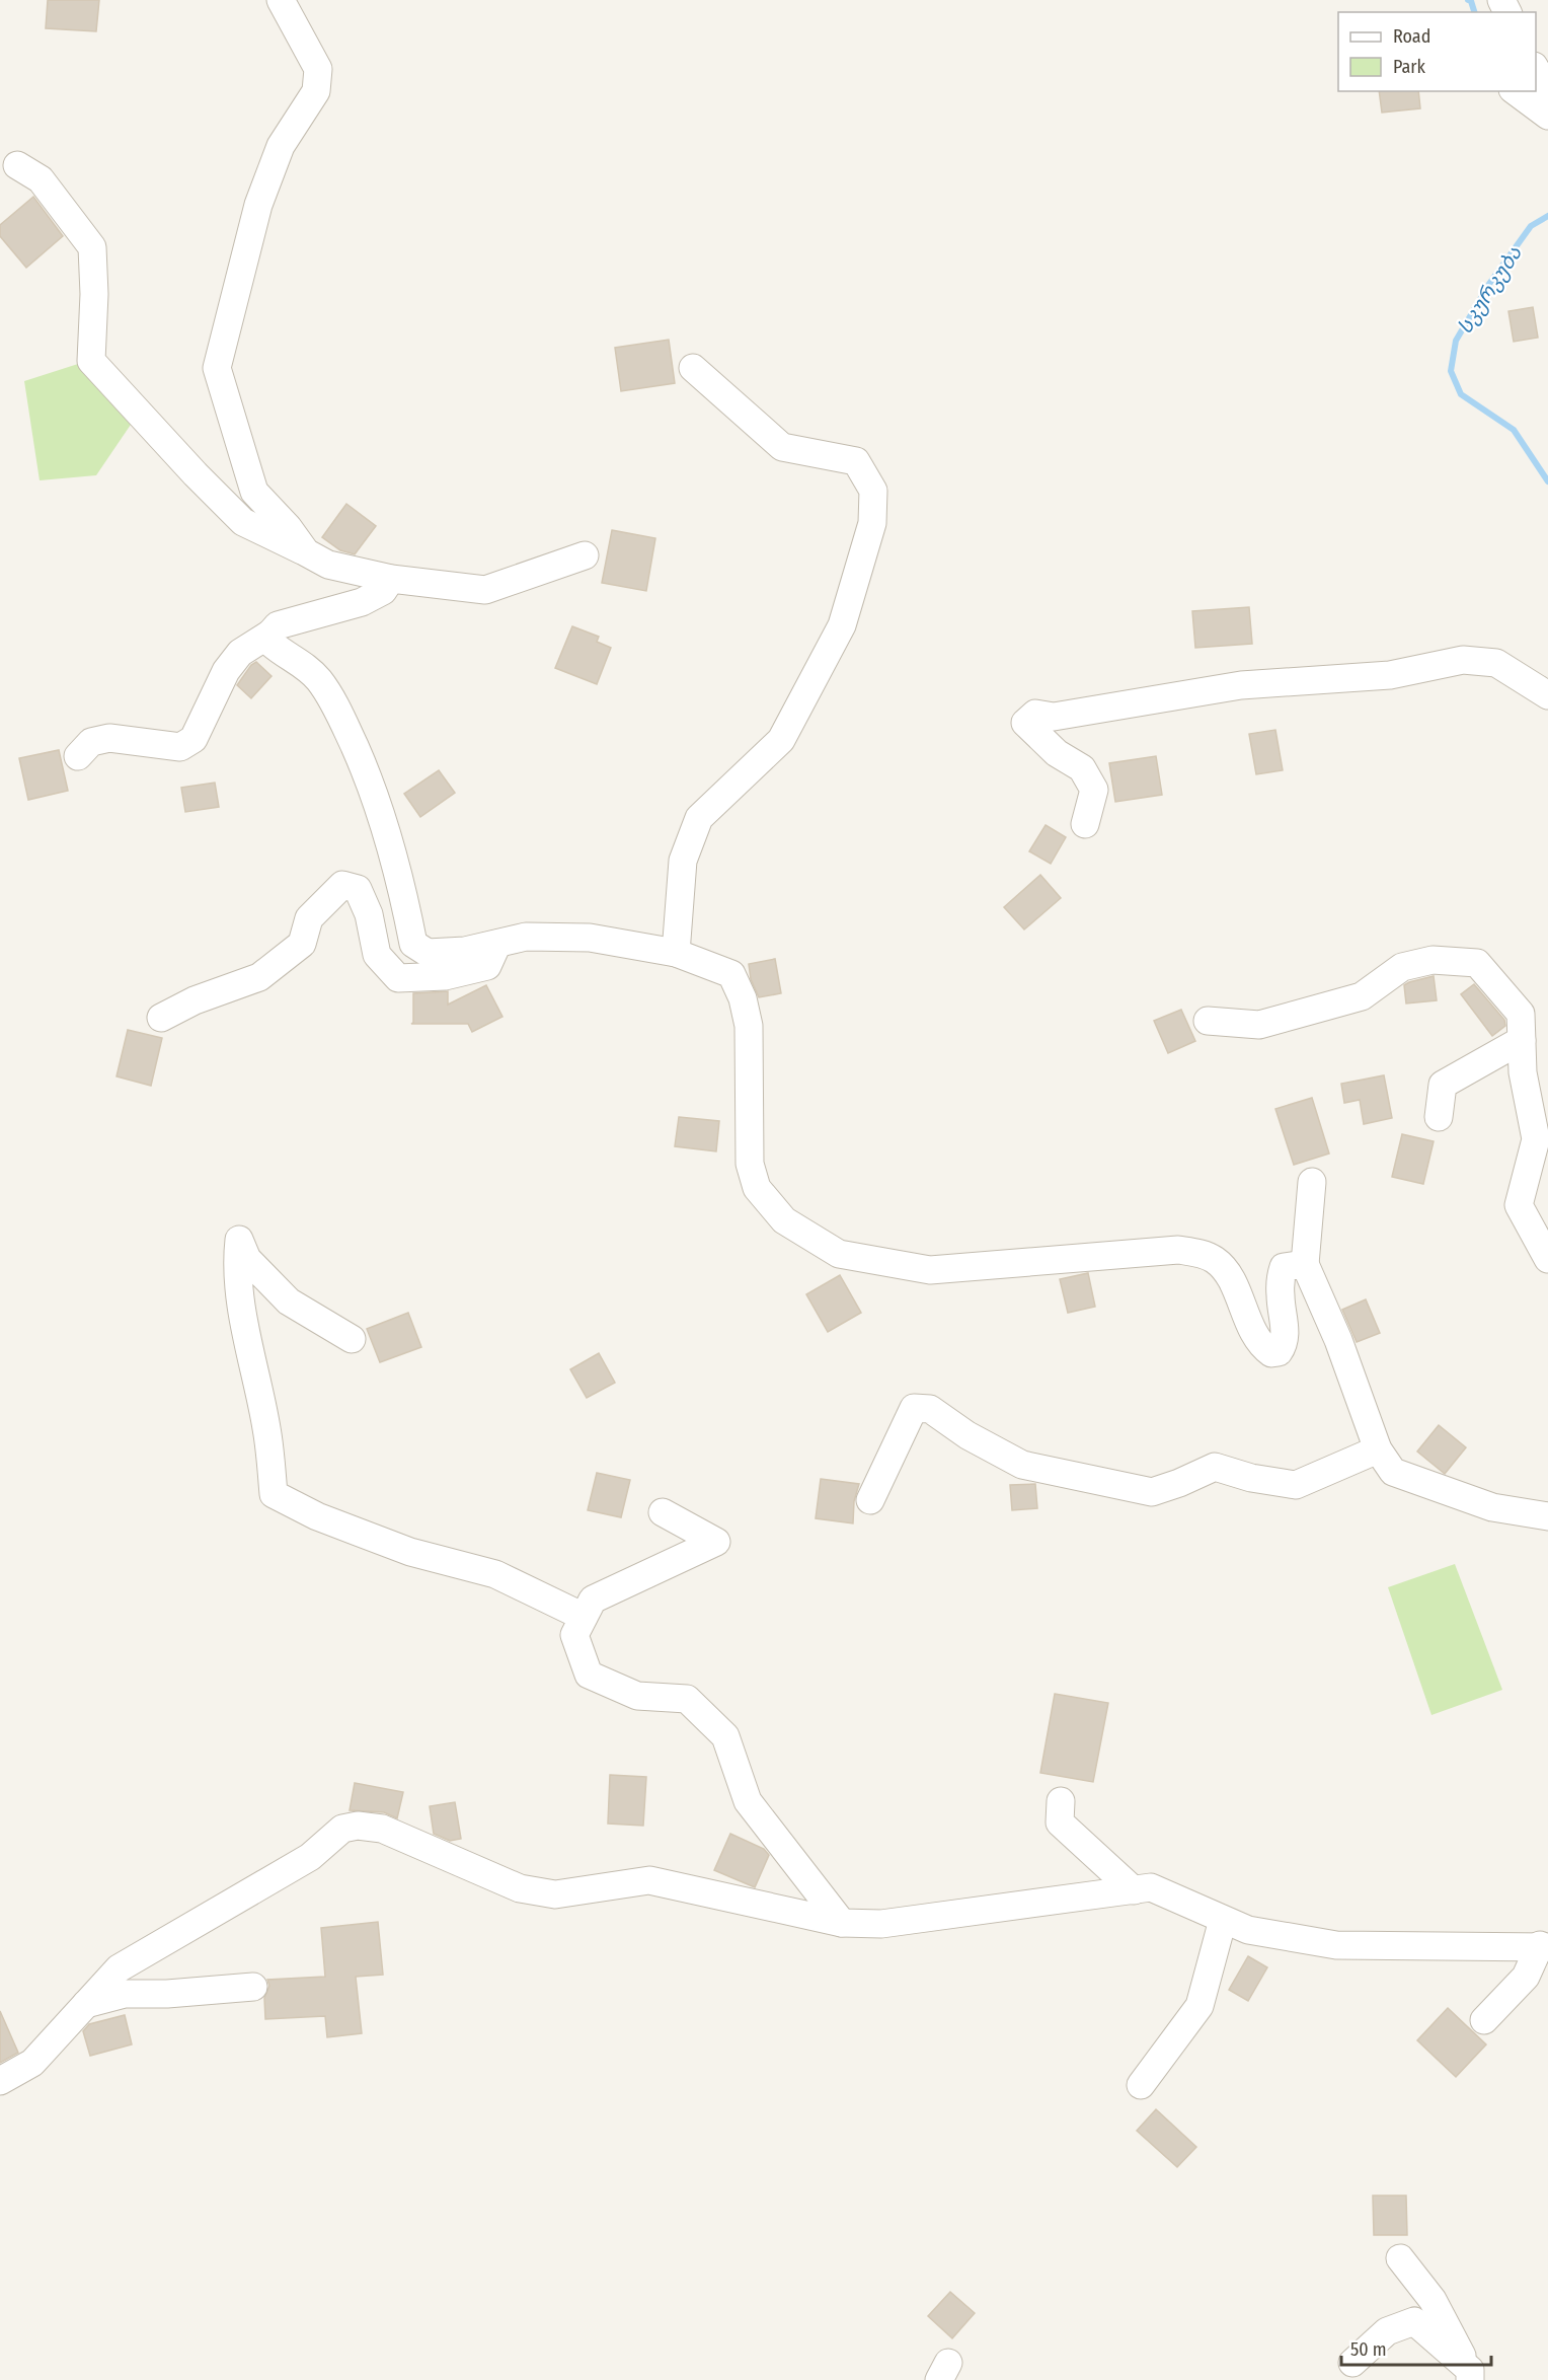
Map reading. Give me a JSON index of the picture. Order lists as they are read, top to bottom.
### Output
{
  "water": ["სკურკუბა"],
  "legend": ["Road", "Park"],
  "scale_bar": "50 m"
}
